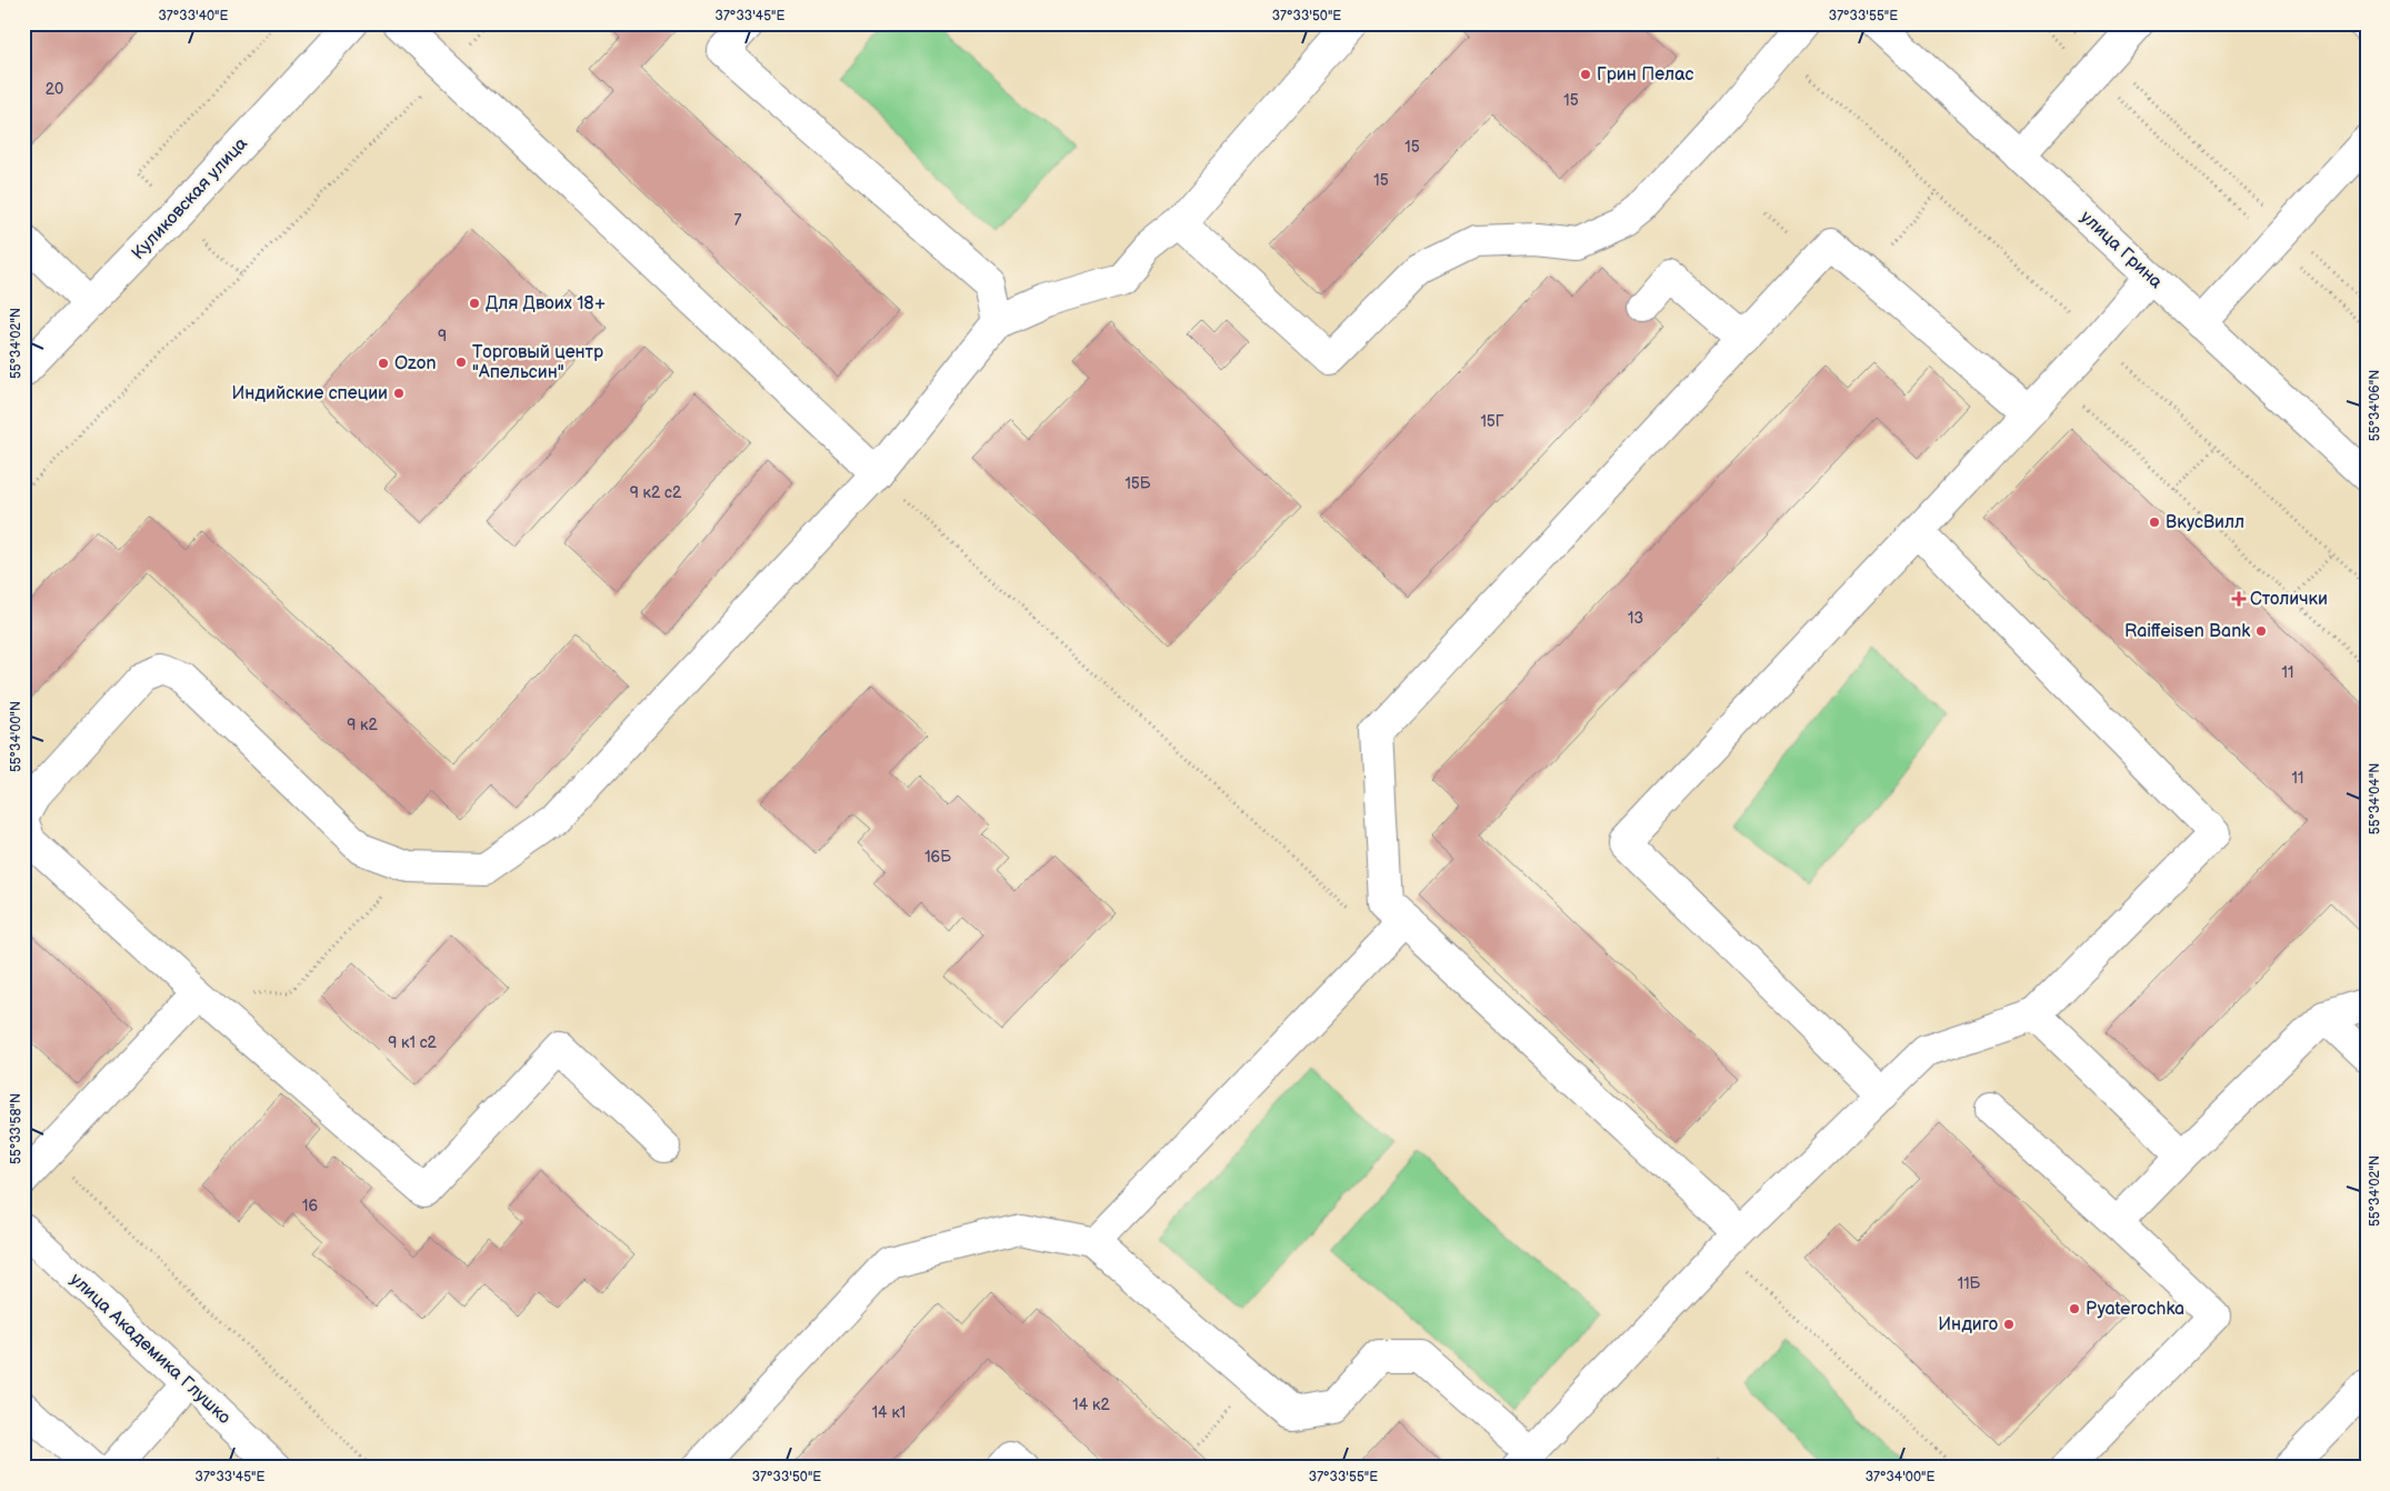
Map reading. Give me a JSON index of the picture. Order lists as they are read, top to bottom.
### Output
{
  "streets": {
    "street": ["Куликовская улица", "улица Грина", "улица Академика Глушко"]
  },
  "places": {
    "other": [
      "Грин Пелас",
      "Для Двоих 18+",
      "Торговый центр \"Апельсин\"",
      "Ozon",
      "Индийские специи",
      "ВкусВилл",
      "Raiffeisen Bank",
      "Pyaterochka",
      "Индиго"
    ],
    "health": ["Столички"]
  },
  "house_numbers": [
    "20",
    "15",
    "15",
    "15",
    "7",
    "9",
    "15Г",
    "15Б",
    "9 к2 с2",
    "13",
    "11",
    "9 к2",
    "11",
    "16Б",
    "9 к1 с2",
    "16",
    "11Б",
    "14 к2",
    "14 к1"
  ],
  "coordinates": [
    "37°33'40\"E",
    "37°33'45\"E",
    "37°33'50\"E",
    "37°33'55\"E",
    "55°34'02\"N",
    "55°34'06\"N",
    "55°34'00\"N",
    "55°34'04\"N",
    "55°33'58\"N",
    "37°34'00\"E"
  ]
}
